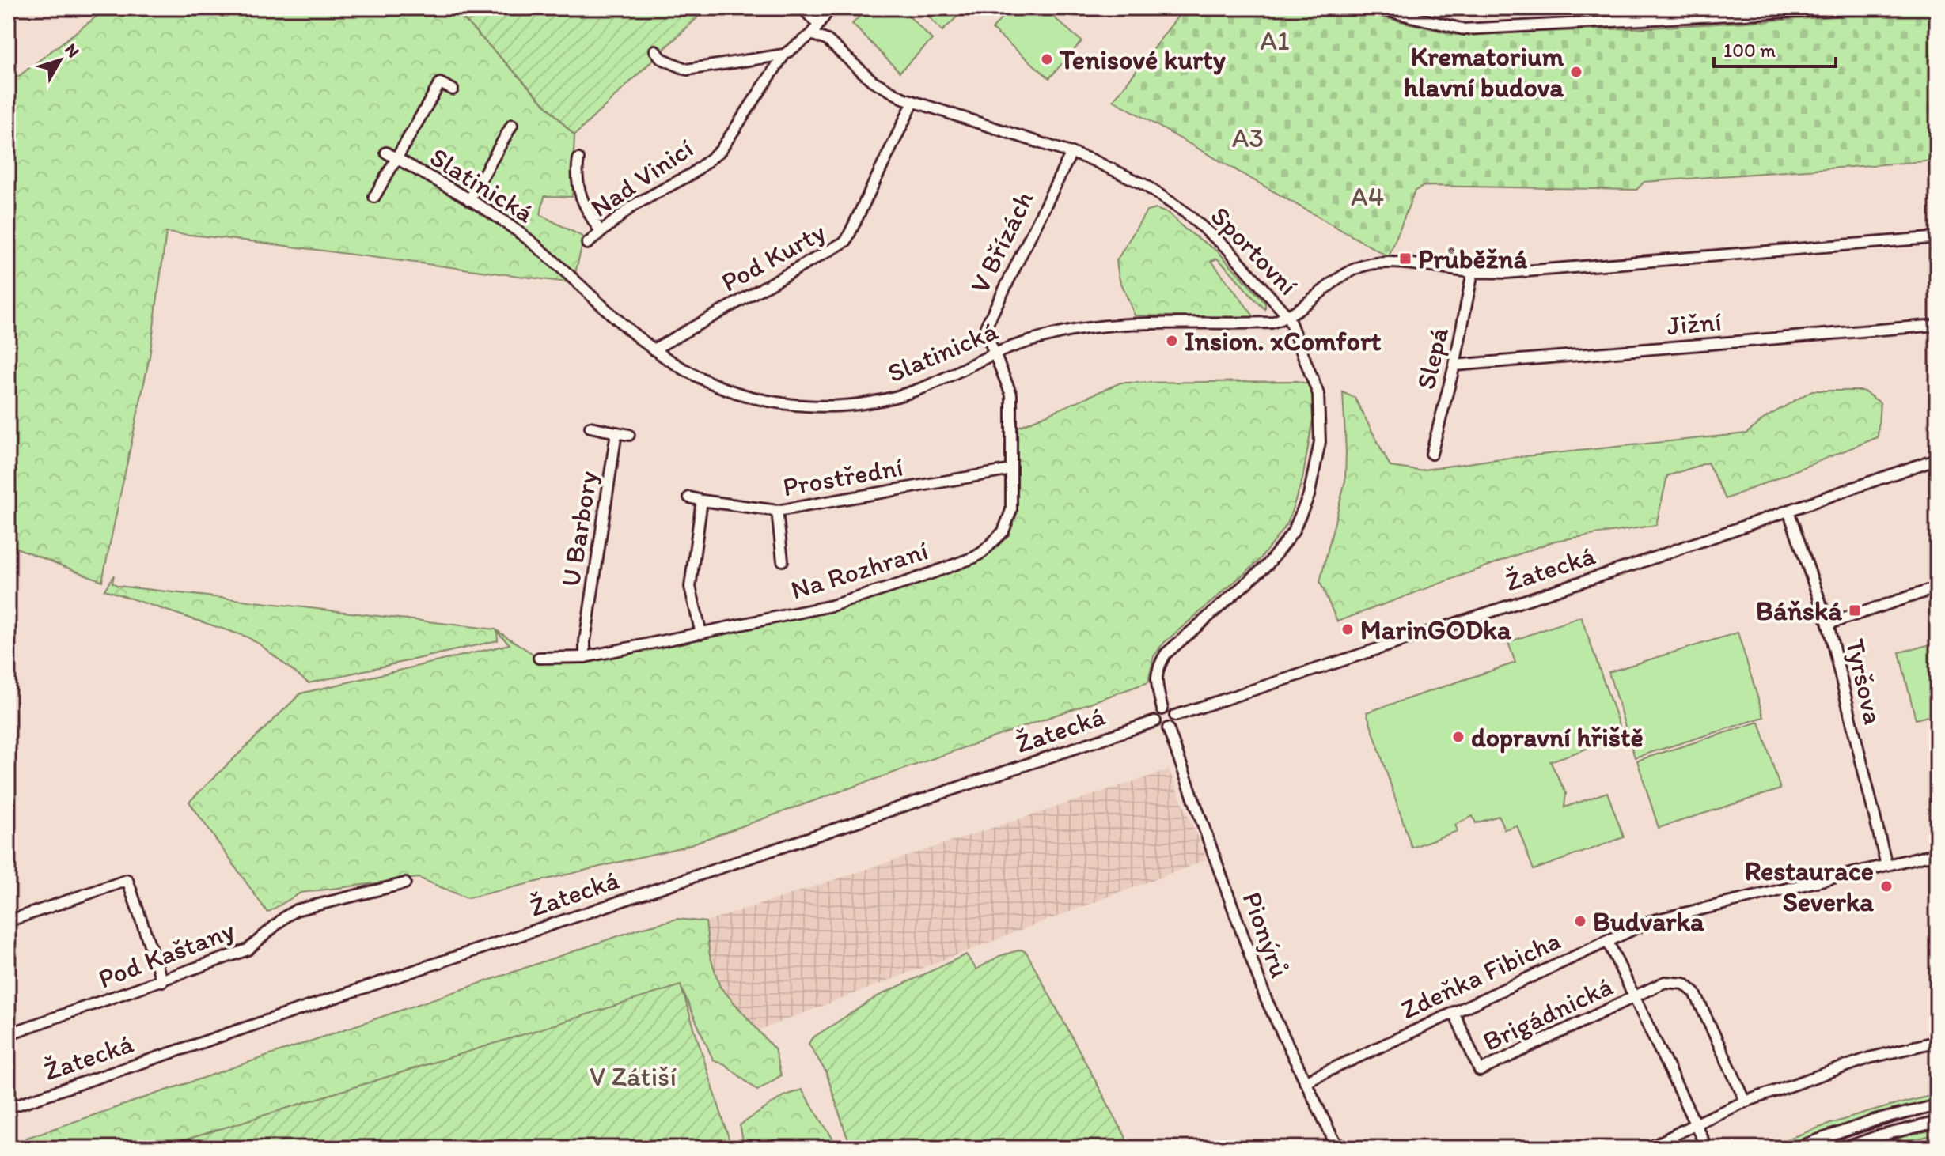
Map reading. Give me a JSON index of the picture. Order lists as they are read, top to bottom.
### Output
{
  "streets": {
    "street": [
      "Nad Vinicí",
      "Slatinická",
      "V Břízách",
      "Sportovní",
      "Pod Kurty",
      "Jižní",
      "Slepá",
      "Prostřední",
      "U Barbory",
      "Žatecká",
      "Na Rozhraní",
      "Tyršova",
      "Pionýrů",
      "Pod Kaštany",
      "Zdeňka Fibicha",
      "Brigádnická"
    ]
  },
  "crossings": [
    ["Slatinická", "V Břízách"],
    ["Slatinická", "Sportovní"],
    ["Slatinická", "Pod Kurty"],
    ["Slatinická", "Na Rozhraní"],
    ["V Břízách", "Sportovní"],
    ["V Břízách", "Na Rozhraní"],
    ["Sportovní", "Pod Kurty"],
    ["Sportovní", "Žatecká"],
    ["Sportovní", "Pionýrů"],
    ["Jižní", "Slepá"],
    ["Prostřední", "Na Rozhraní"],
    ["U Barbory", "Na Rozhraní"],
    ["Žatecká", "Tyršova"],
    ["Žatecká", "Pionýrů"],
    ["Tyršova", "Zdeňka Fibicha"],
    ["Pionýrů", "Zdeňka Fibicha"],
    ["Zdeňka Fibicha", "Brigádnická"]
  ],
  "parks": [
    "A1",
    "A3",
    "A4",
    "V Zátiší"
  ],
  "places": {
    "other": [
      "Tenisové kurty",
      "Krematorium hlavní budova",
      "Insion. xComfort",
      "MarinGODka",
      "dopravní hřiště",
      "Restaurace Severka",
      "Budvarka"
    ],
    "transit": ["Průběžná", "Báňská"]
  },
  "scale_bar": "100 m",
  "north": "top right"
}
